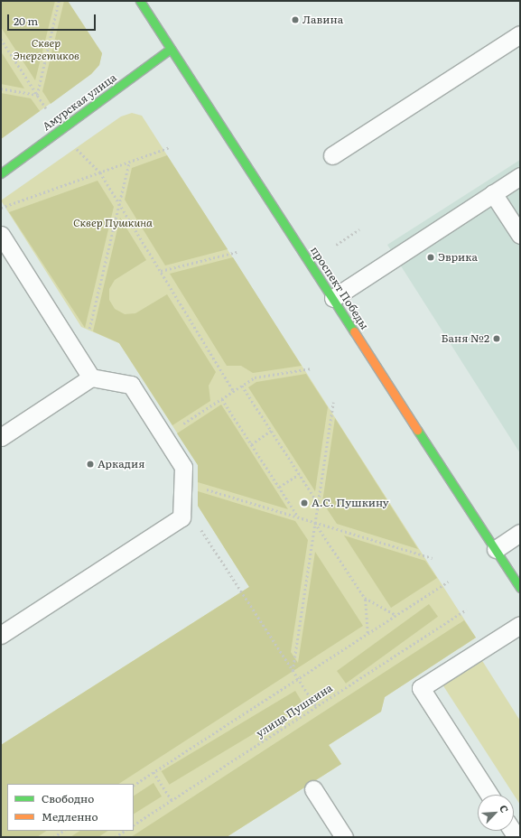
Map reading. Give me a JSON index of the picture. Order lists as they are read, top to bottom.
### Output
{
  "streets": {
    "main road": ["Амурская улица", "проспект Победы"],
    "path": ["улица Пушкина"]
  },
  "crossings": [
    ["Амурская улица", "проспект Победы"]
  ],
  "parks": ["Сквер Энергетиков", "Сквер Пушкина"],
  "places": [
    "Лавина",
    "Эврика",
    "Баня №2",
    "Аркадия",
    "А.С. Пушкину"
  ],
  "legend": ["Свободно", "Медленно"],
  "scale_bar": "20 m",
  "north": "top right"
}
